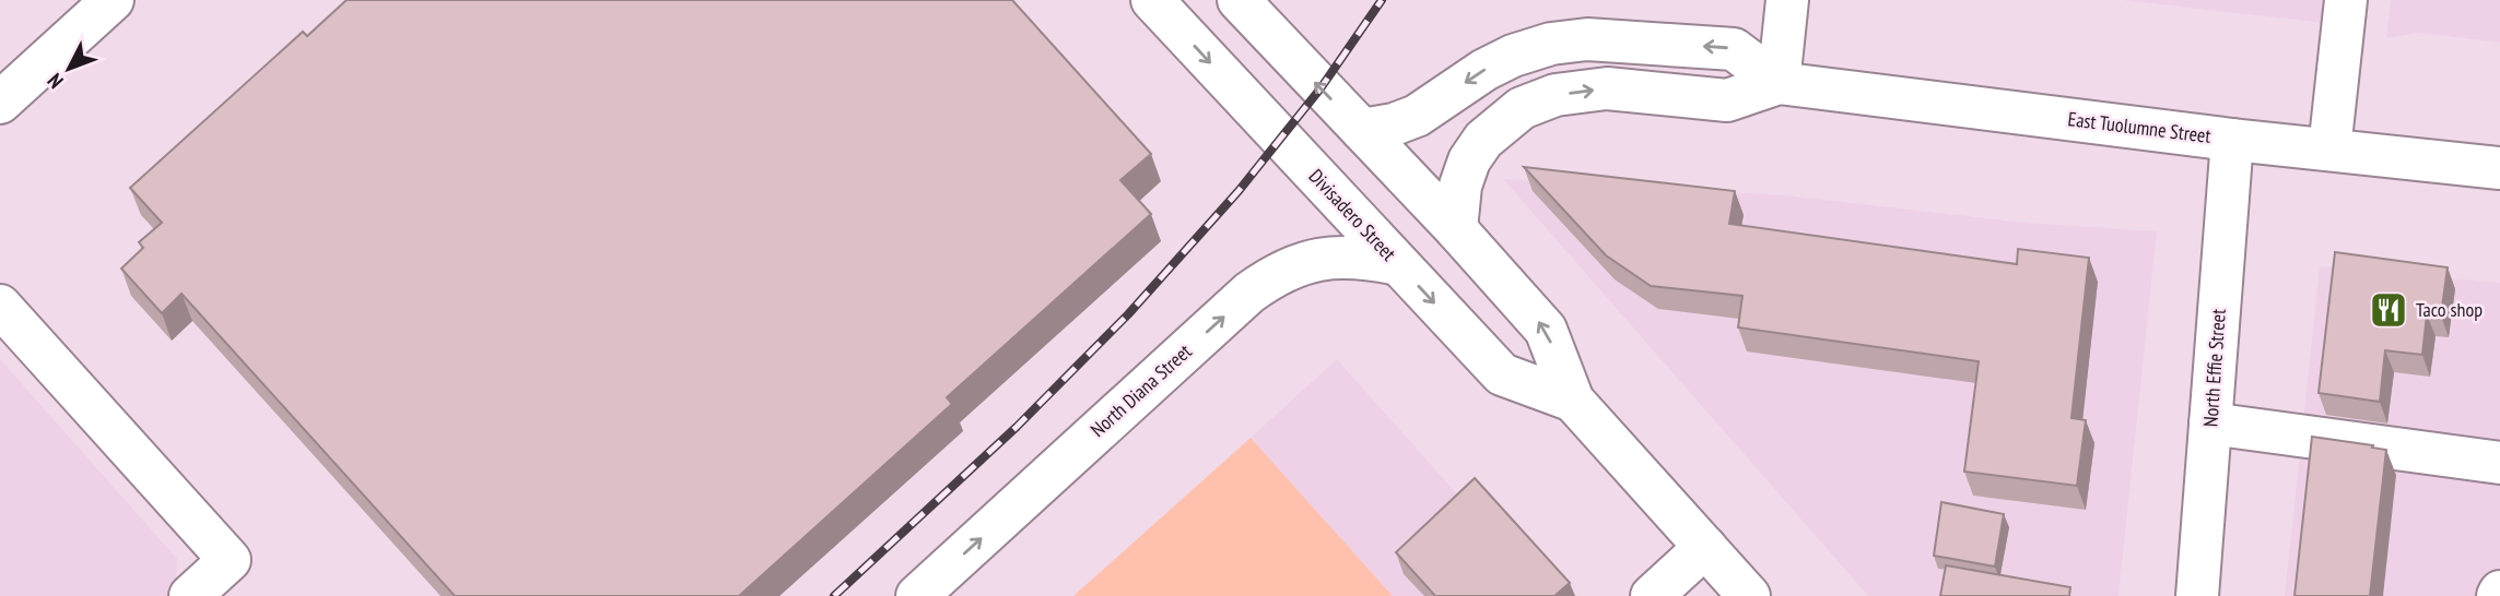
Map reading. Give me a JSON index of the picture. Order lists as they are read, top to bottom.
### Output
{
  "streets": {
    "street": [
      "East Tuolumne Street",
      "Divisadero Street",
      "North Effie Street",
      "North Diana Street"
    ]
  },
  "crossings": [
    ["East Tuolumne Street", "Divisadero Street"],
    ["East Tuolumne Street", "North Effie Street"],
    ["Divisadero Street", "North Diana Street"]
  ],
  "one_way": ["North Diana Street"],
  "places": {
    "restaurant": ["Taco shop"]
  },
  "north": "bottom left"
}
